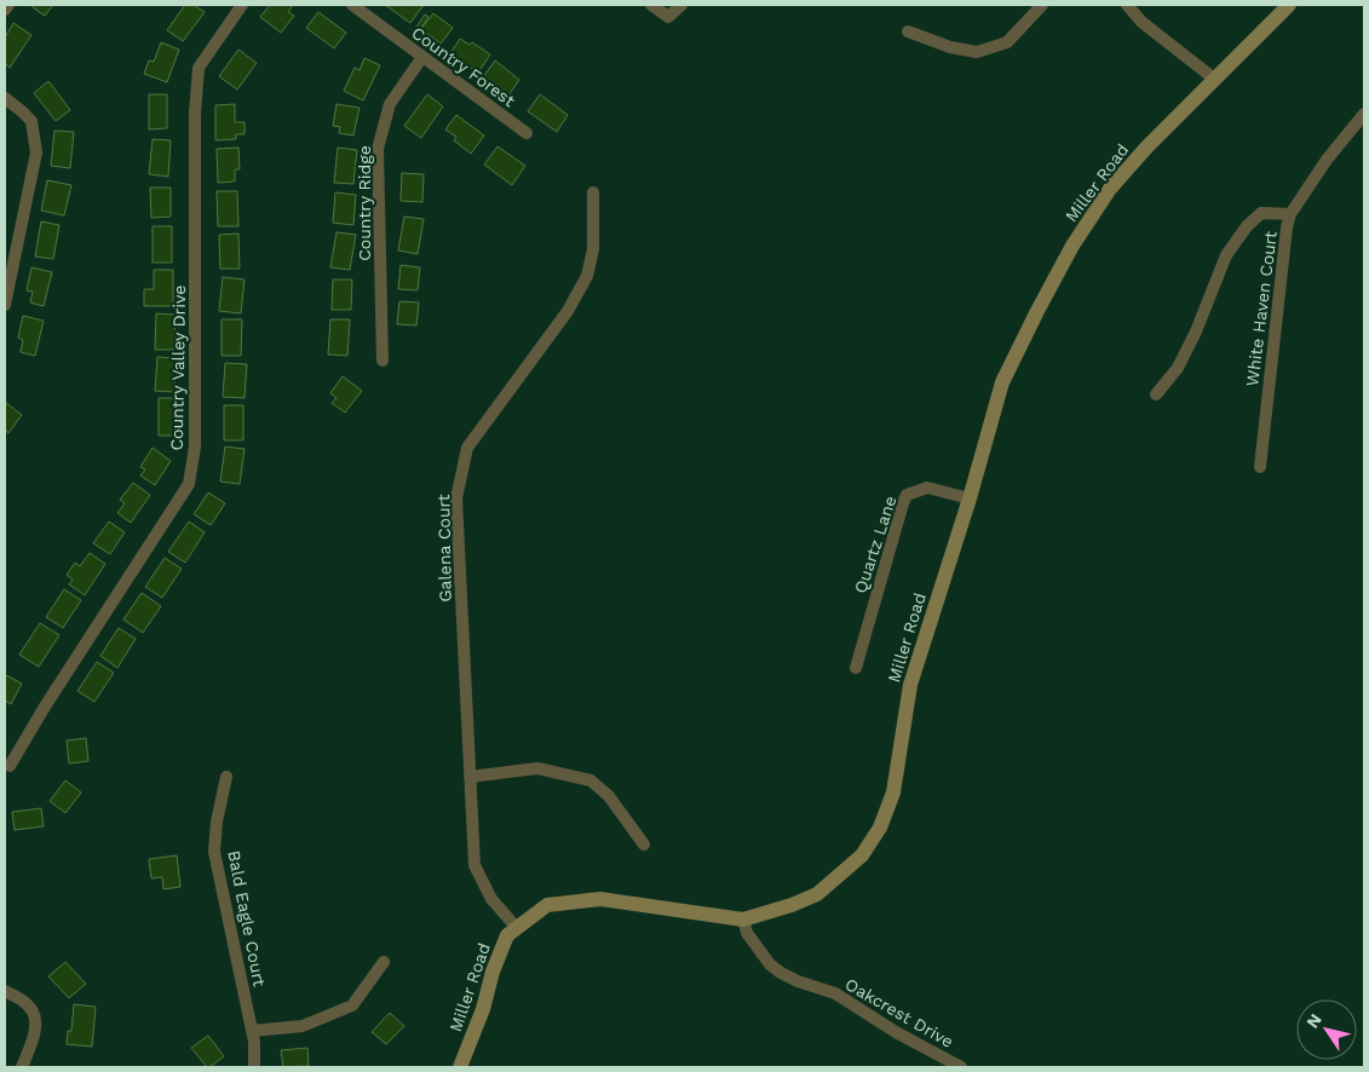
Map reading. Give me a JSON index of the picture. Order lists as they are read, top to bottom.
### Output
{
  "streets": {
    "street": [
      "Country Forest",
      "Miller Road",
      "Country Ridge",
      "White Haven Court",
      "Country Valley Drive",
      "Quartz Lane",
      "Galena Court",
      "Bald Eagle Court",
      "Oakcrest Drive"
    ]
  },
  "crossings": [
    ["Country Forest", "Country Ridge"],
    ["Miller Road", "Quartz Lane"],
    ["Miller Road", "Galena Court"],
    ["Miller Road", "Oakcrest Drive"]
  ],
  "north": "top left"
}
